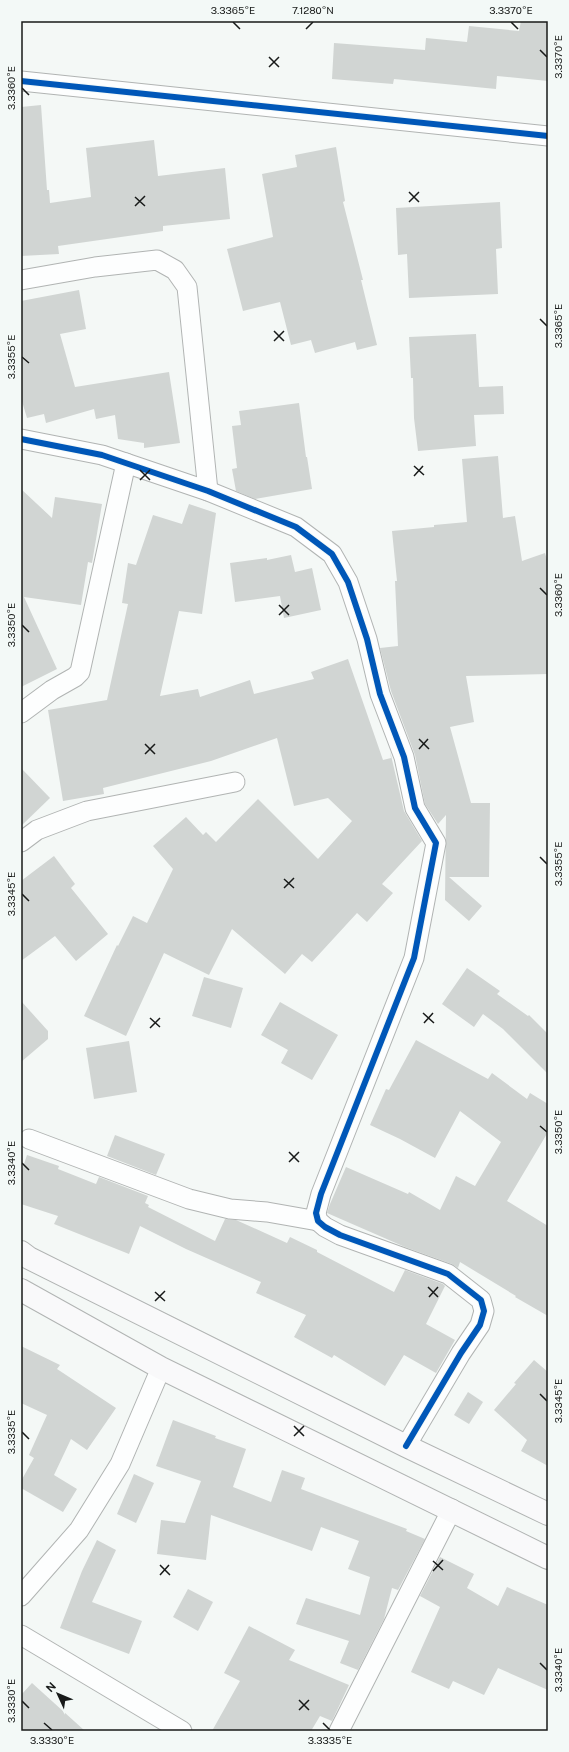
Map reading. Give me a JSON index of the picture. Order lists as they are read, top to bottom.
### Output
{
  "north": "top left",
  "coordinates": [
    "3.3365°E",
    "7.1280°N",
    "3.3370°E",
    "3.3360°E",
    "3.3355°E",
    "3.3350°E",
    "3.3345°E",
    "3.3340°E",
    "3.3335°E",
    "3.3330°E"
  ]
}
